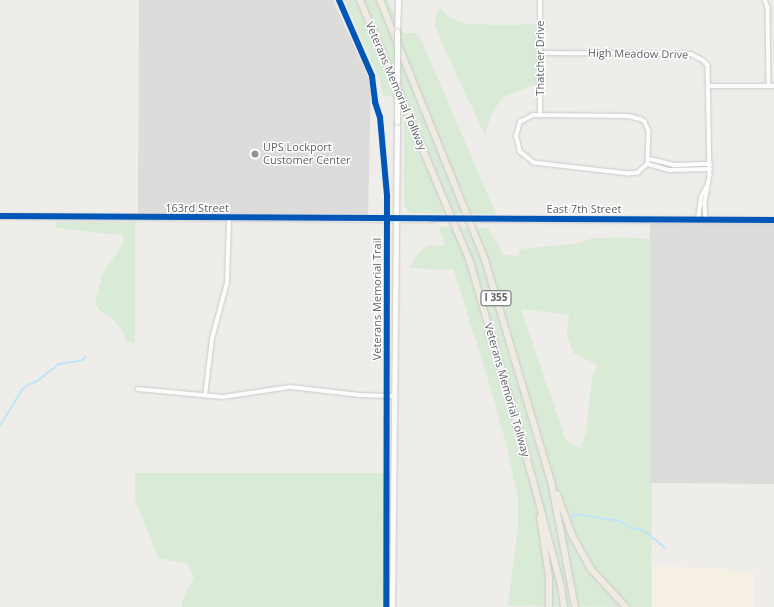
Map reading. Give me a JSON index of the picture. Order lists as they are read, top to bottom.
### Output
{
  "streets": {
    "highway": ["Veterans Memorial Tollway", "I 355"],
    "street": [
      "High Meadow Drive",
      "Thatcher Drive",
      "163rd Street",
      "East 7th Street"
    ],
    "cycle path": ["Veterans Memorial Trail"]
  },
  "crossings": [
    ["High Meadow Drive", "Thatcher Drive"],
    ["High Meadow Drive", "East 7th Street"],
    ["163rd Street", "East 7th Street"]
  ],
  "places": ["UPS Lockport Customer Center"]
}
